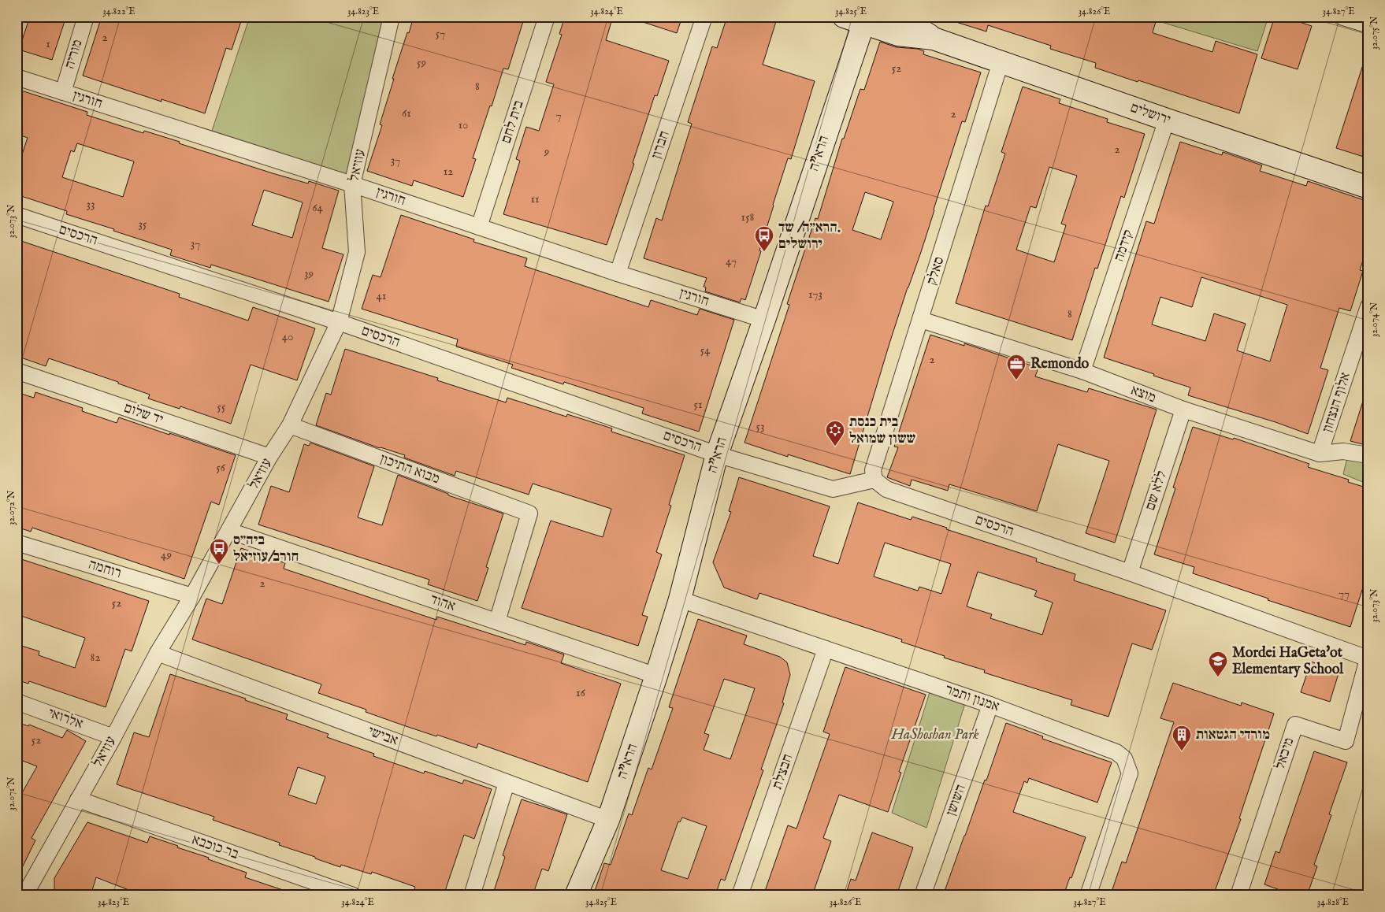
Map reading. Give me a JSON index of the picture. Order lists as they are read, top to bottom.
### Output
{
  "streets": {
    "street": [
      "מוריה",
      "חורגין",
      "ירושלים",
      "בית לחם",
      "חברון",
      "הרא\"ה",
      "עוזיאל",
      "הרכסים",
      "קידמה",
      "סאלק",
      "מוצא",
      "אלוף הנצחון",
      "יד שלום",
      "מבוא התיכון",
      "ללא שם",
      "רוחמה",
      "אהוד",
      "אמנון ותמר",
      "אלרואי",
      "אבישי",
      "מיכאל",
      "חבצלת",
      "השושן",
      "בר כוכבא"
    ]
  },
  "crossings": [
    ["מוריה", "חורגין"],
    ["חורגין", "בית לחם"],
    ["חורגין", "חברון"],
    ["חורגין", "הרא\"ה"],
    ["חורגין", "עוזיאל"],
    ["ירושלים", "קידמה"],
    ["ירושלים", "סאלק"],
    ["הרא\"ה", "הרכסים"],
    ["הרא\"ה", "אהוד"],
    ["הרא\"ה", "אמנון ותמר"],
    ["הרא\"ה", "אבישי"],
    ["עוזיאל", "הרכסים"],
    ["עוזיאל", "יד שלום"],
    ["עוזיאל", "מבוא התיכון"],
    ["עוזיאל", "רוחמה"],
    ["עוזיאל", "אהוד"],
    ["עוזיאל", "אלרואי"],
    ["עוזיאל", "אבישי"],
    ["עוזיאל", "בר כוכבא"],
    ["הרכסים", "סאלק"],
    ["הרכסים", "ללא שם"],
    ["הרכסים", "מיכאל"],
    ["קידמה", "מוצא"],
    ["סאלק", "מוצא"],
    ["מוצא", "אלוף הנצחון"],
    ["מוצא", "ללא שם"],
    ["מבוא התיכון", "אהוד"],
    ["אמנון ותמר", "חבצלת"],
    ["אמנון ותמר", "השושן"]
  ],
  "parks": ["HaShoshan Park"],
  "places": {
    "bus stop": ["הרא״ה/ שד. ירושלים", "ביה״ס חורב/עוזיאל"],
    "office": ["Remondo"],
    "synagogue": ["בית כנסת ששון שמואל"],
    "school or university": ["Mordei HaGeta'ot Elementary School"],
    "building": ["מורדי הגטאות"]
  },
  "house_numbers": [
    "57",
    "2",
    "1",
    "59",
    "52",
    "8",
    "61",
    "2",
    "7",
    "10",
    "2",
    "9",
    "37",
    "12",
    "11",
    "33",
    "64",
    "158",
    "35",
    "37",
    "47",
    "39",
    "173",
    "41",
    "8",
    "40",
    "54",
    "2",
    "51",
    "55",
    "53",
    "56",
    "49",
    "2",
    "77",
    "52",
    "82",
    "16",
    "52"
  ],
  "coordinates": [
    "34.822°E",
    "34.823°E",
    "34.824°E",
    "34.825°E",
    "34.826°E",
    "34.827°E",
    "32.075°N",
    "32.073°N",
    "32.074°N",
    "32.072°N",
    "32.071°N",
    "34.828°E"
  ]
}
